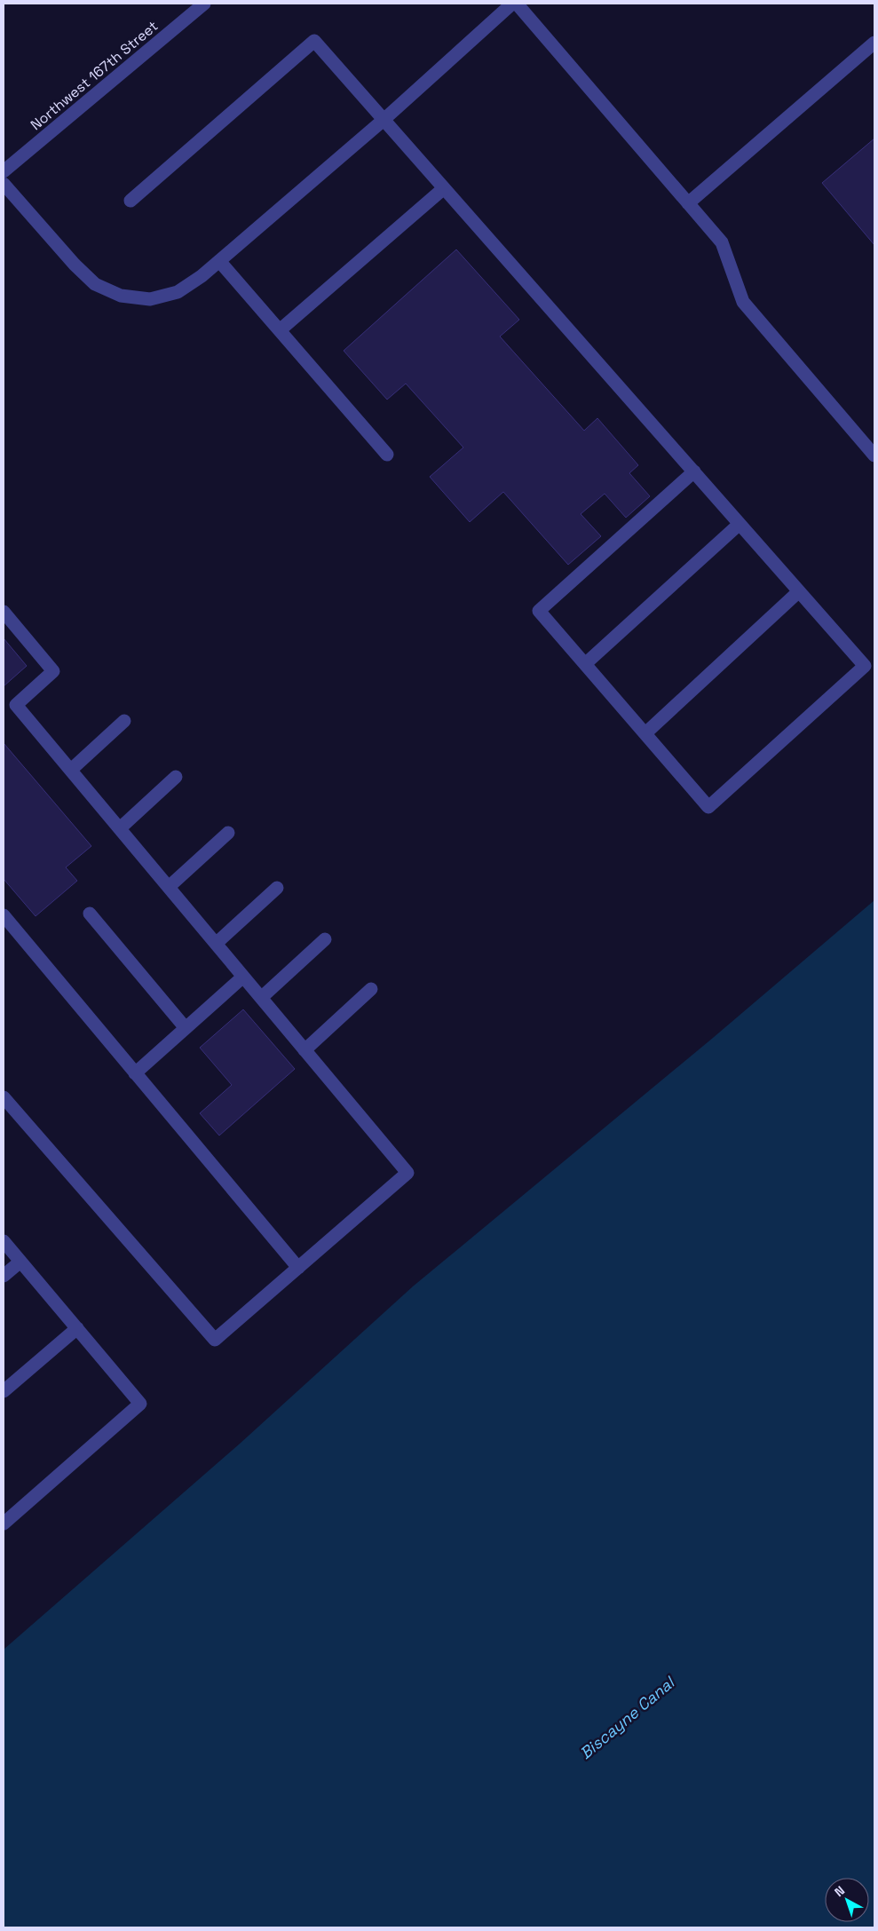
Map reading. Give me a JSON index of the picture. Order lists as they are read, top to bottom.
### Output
{
  "streets": {
    "street": ["Northwest 167th Street"]
  },
  "water": ["Biscayne Canal"],
  "north": "top left"
}
